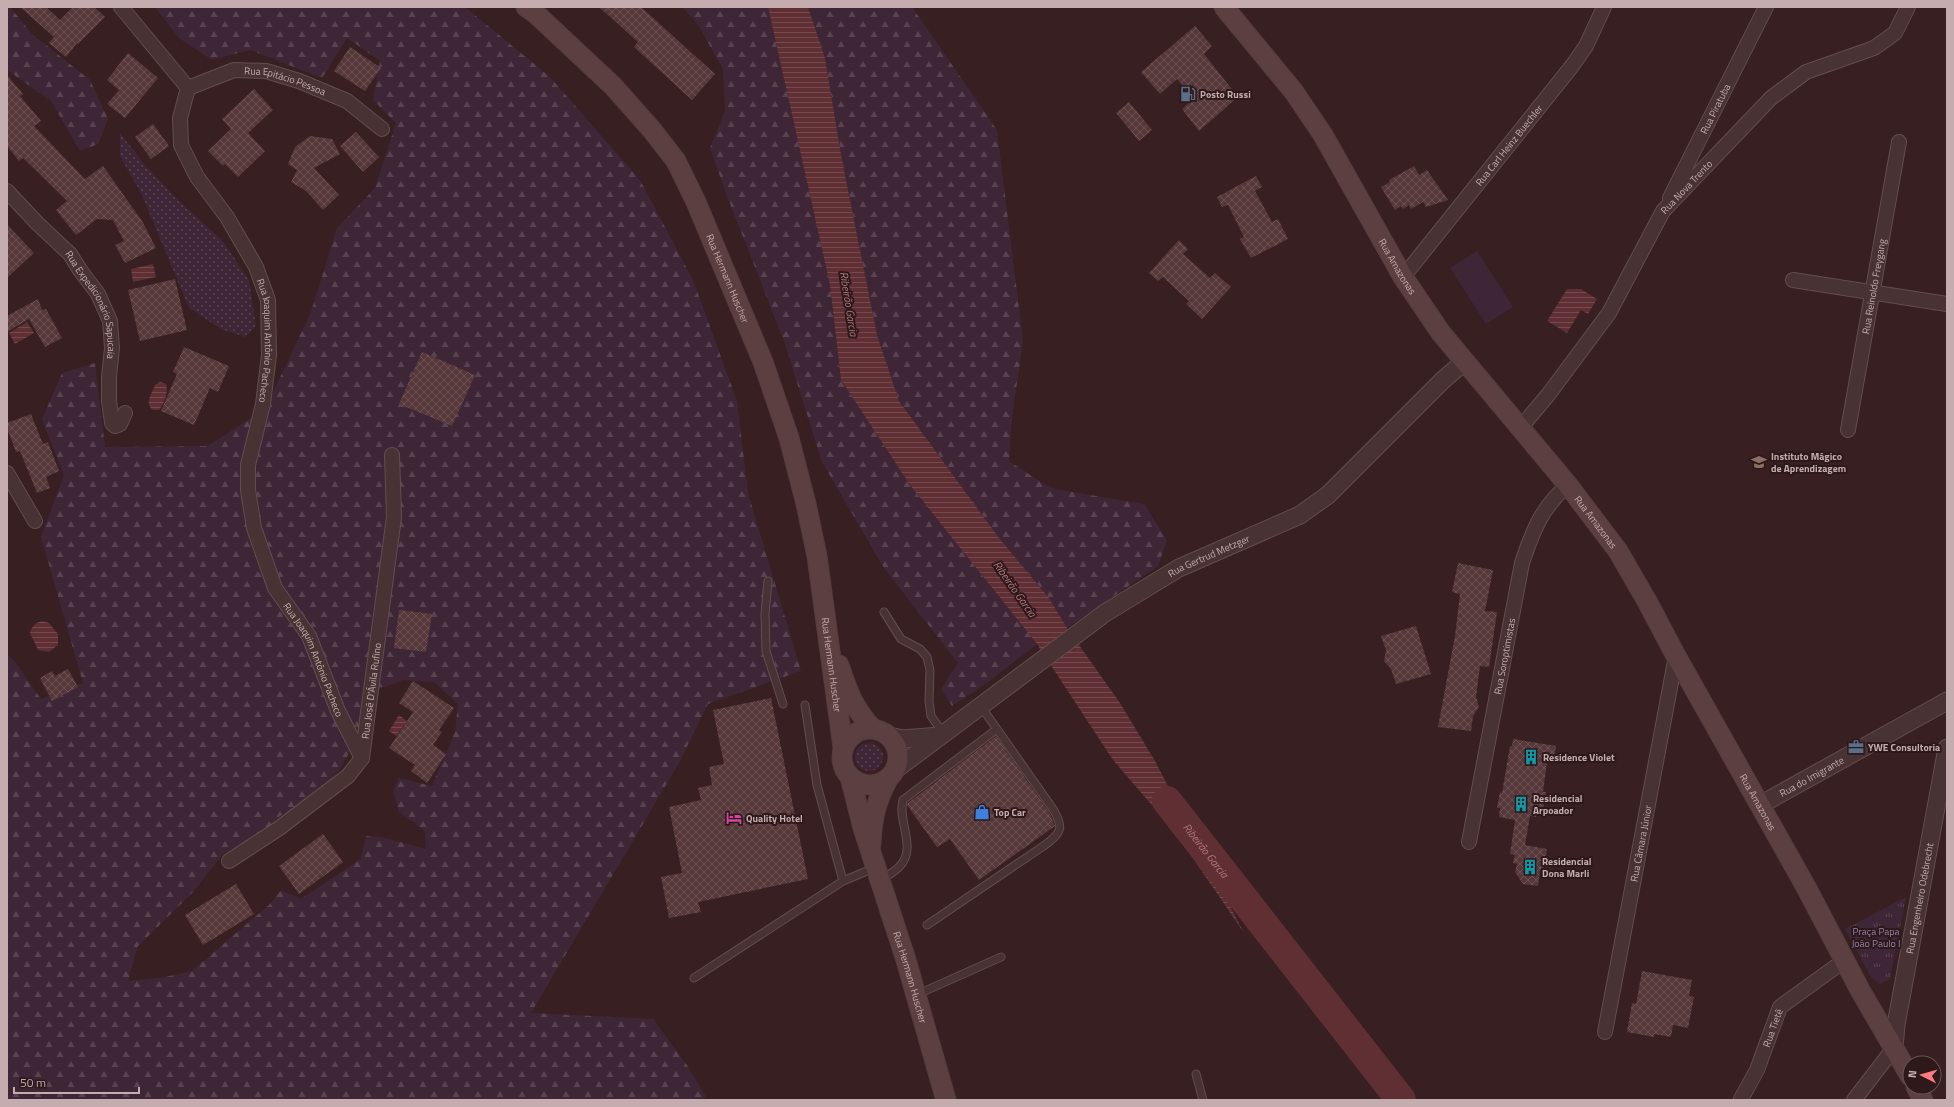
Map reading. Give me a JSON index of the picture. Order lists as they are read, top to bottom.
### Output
{
  "streets": {
    "main road": ["Rua Amazonas", "Rua Hermann Huscher"],
    "street": [
      "Rua Epitácio Pessoa",
      "Rua Piratuba",
      "Rua Carl Heinz Buechler",
      "Rua Nova Trento",
      "Rua Reinoldo Freygang",
      "Rua Expedicionário Sapucaia",
      "Rua Joaquim Antônio Pacheco",
      "Rua Gertrud Metzger",
      "Rua Soroptimistas",
      "Rua José D'Ávila Rufino",
      "Rua do Imigrante",
      "Rua Câmara Júnior",
      "Rua Engenheiro Odebrecht",
      "Rua Tietê"
    ]
  },
  "crossings": [
    ["Rua Epitácio Pessoa", "Rua Joaquim Antônio Pacheco"],
    ["Rua Piratuba", "Rua Nova Trento"],
    ["Rua Carl Heinz Buechler", "Rua Amazonas"],
    ["Rua Nova Trento", "Rua Amazonas"],
    ["Rua Amazonas", "Rua Gertrud Metzger"],
    ["Rua Amazonas", "Rua Soroptimistas"],
    ["Rua Amazonas", "Rua do Imigrante"],
    ["Rua Amazonas", "Rua Câmara Júnior"],
    ["Rua Amazonas", "Rua Engenheiro Odebrecht"],
    ["Rua Amazonas", "Rua Tietê"],
    ["Rua Hermann Huscher", "Rua Gertrud Metzger"],
    ["Rua Joaquim Antônio Pacheco", "Rua José D'Ávila Rufino"]
  ],
  "water": ["Ribeirão Garcia"],
  "parks": ["Praça Papa João Paulo I"],
  "places": {
    "fuel station": ["Posto Russi"],
    "school or university": ["Instituto Mágico de Aprendizagem"],
    "office": ["YWE Consultoria"],
    "building": ["Residence Violet", "Residencial Arpoador", "Residencial Dona Marli"],
    "shop": ["Top Car"],
    "hotel": ["Quality Hotel"]
  },
  "scale_bar": "50 m",
  "north": "left"
}
